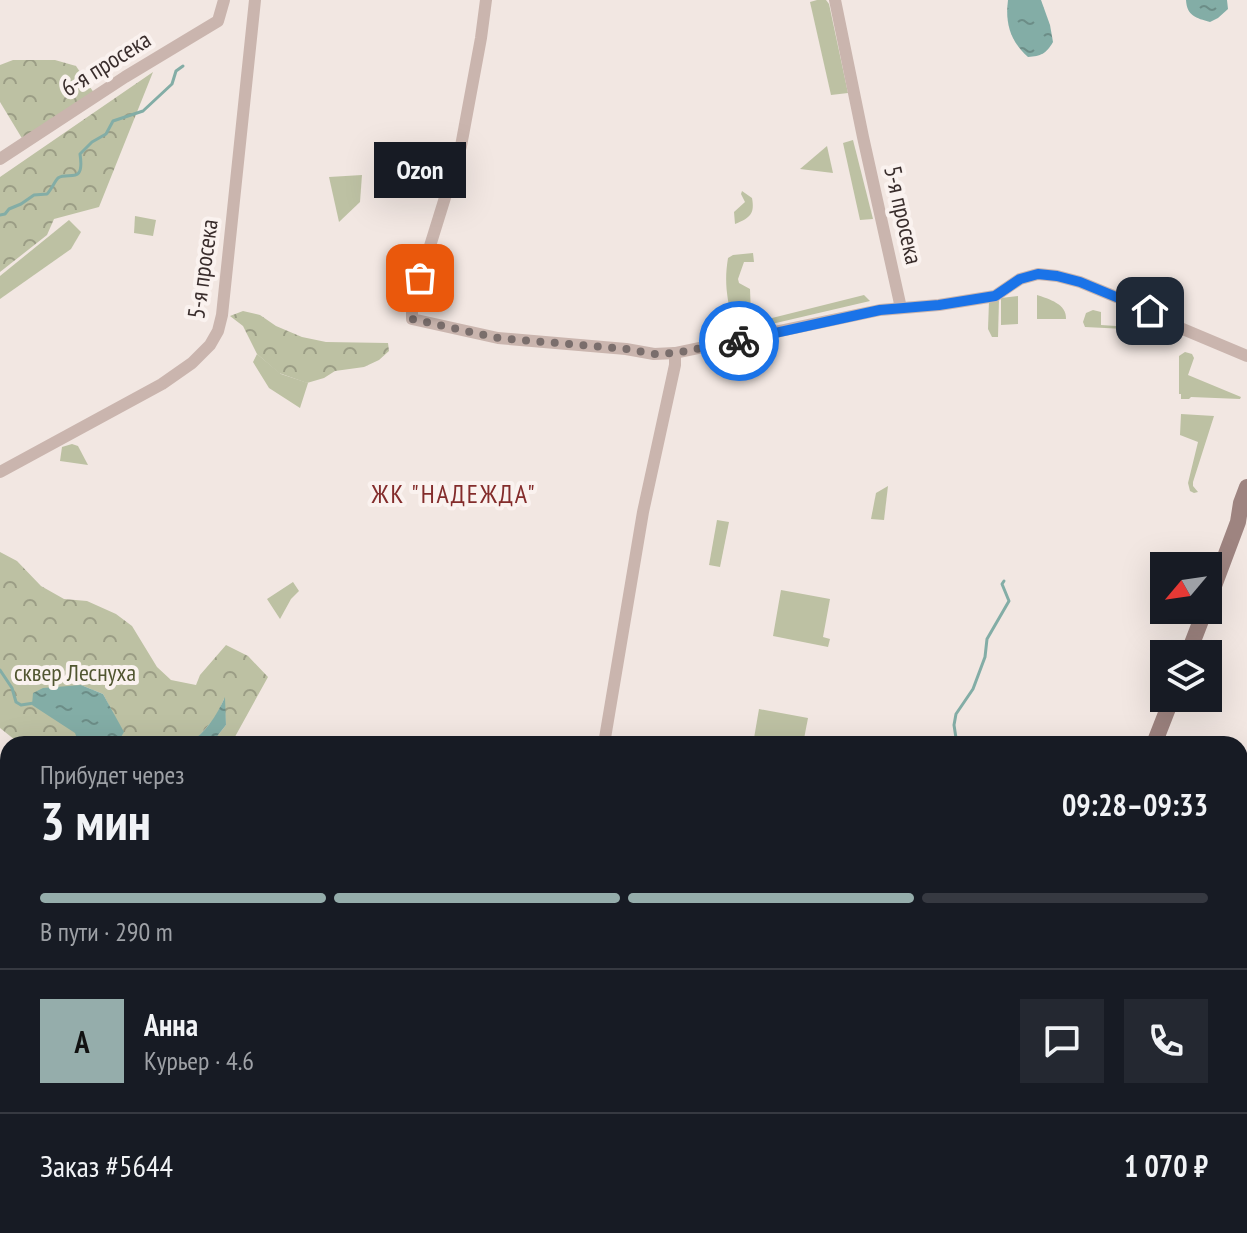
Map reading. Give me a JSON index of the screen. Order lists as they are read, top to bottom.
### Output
{
  "streets": {
    "street": ["6-я просека", "5-я просека"]
  },
  "districts": ["ЖК \"НАДЕЖДА\""],
  "parks": ["сквер Леснуха"],
  "places": ["Ozon"],
  "north": "bottom left",
  "page": {
    "bubble": "Ozon",
    "heading": ["3 мин", "Прибудет через", "09:28–09:33"],
    "panel": [
      "Анна",
      "Курьер · 4.6",
      "Заказ #5644",
      "1 070 ₽"
    ],
    "bar": "В пути · 290 m",
    "round": "А"
  }
}
